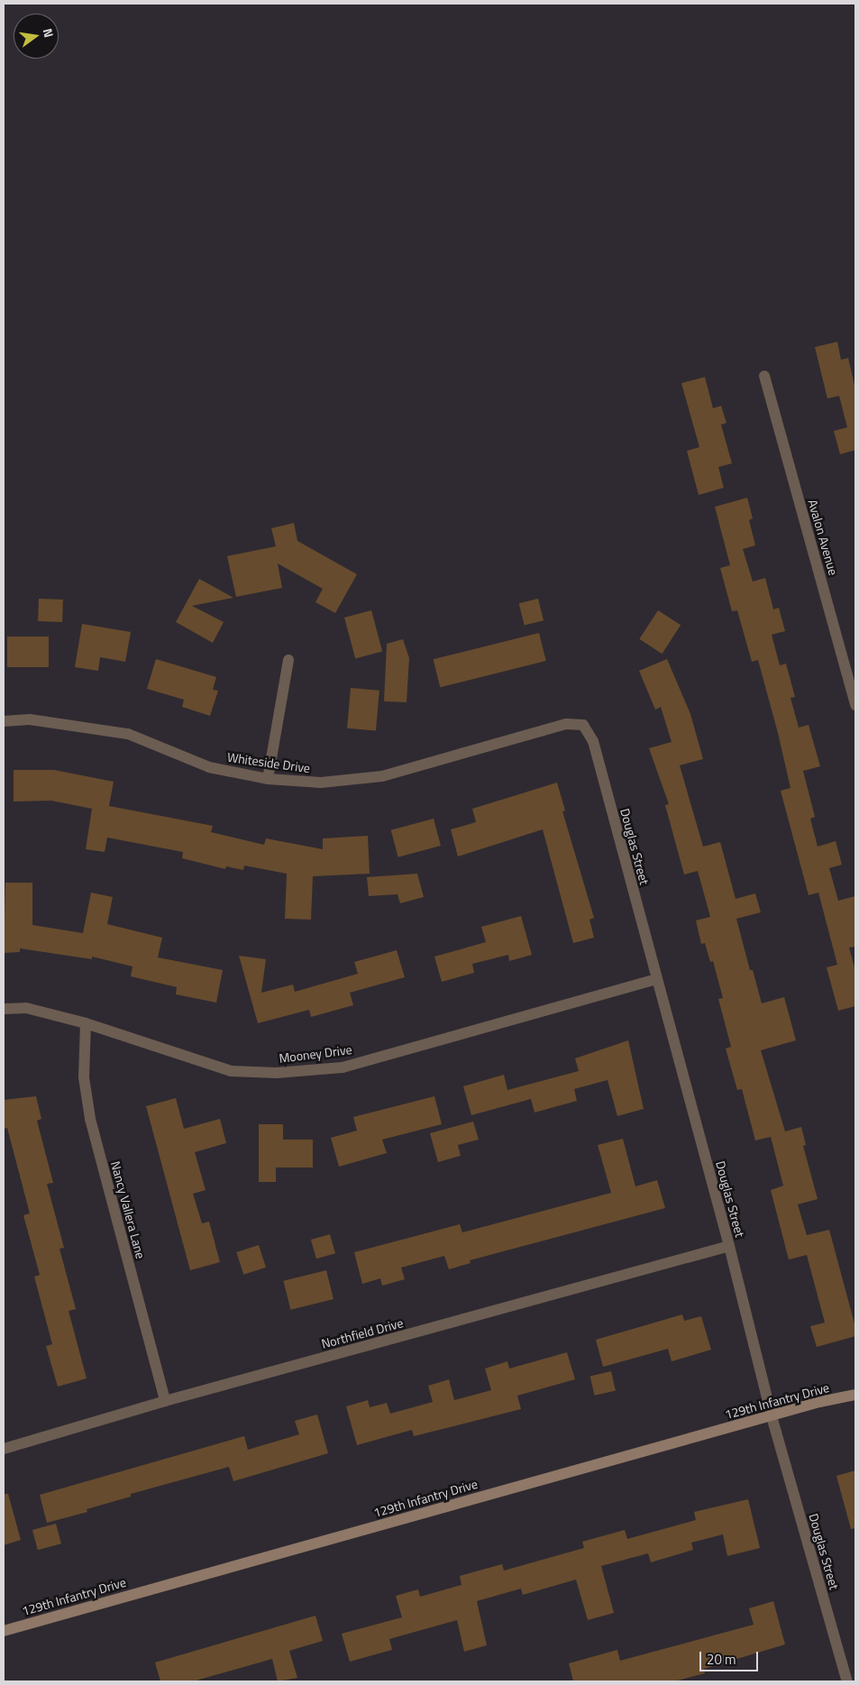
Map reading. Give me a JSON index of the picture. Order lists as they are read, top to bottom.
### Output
{
  "streets": {
    "street": [
      "Avalon Avenue",
      "Whiteside Drive",
      "Douglas Street",
      "Mooney Drive",
      "Nancy Vallera Lane",
      "Northfield Drive",
      "129th Infantry Drive"
    ]
  },
  "crossings": [
    ["Whiteside Drive", "Douglas Street"],
    ["Douglas Street", "Mooney Drive"],
    ["Douglas Street", "Northfield Drive"],
    ["Douglas Street", "129th Infantry Drive"],
    ["Mooney Drive", "Nancy Vallera Lane"],
    ["Nancy Vallera Lane", "Northfield Drive"]
  ],
  "scale_bar": "20 m",
  "north": "right"
}
